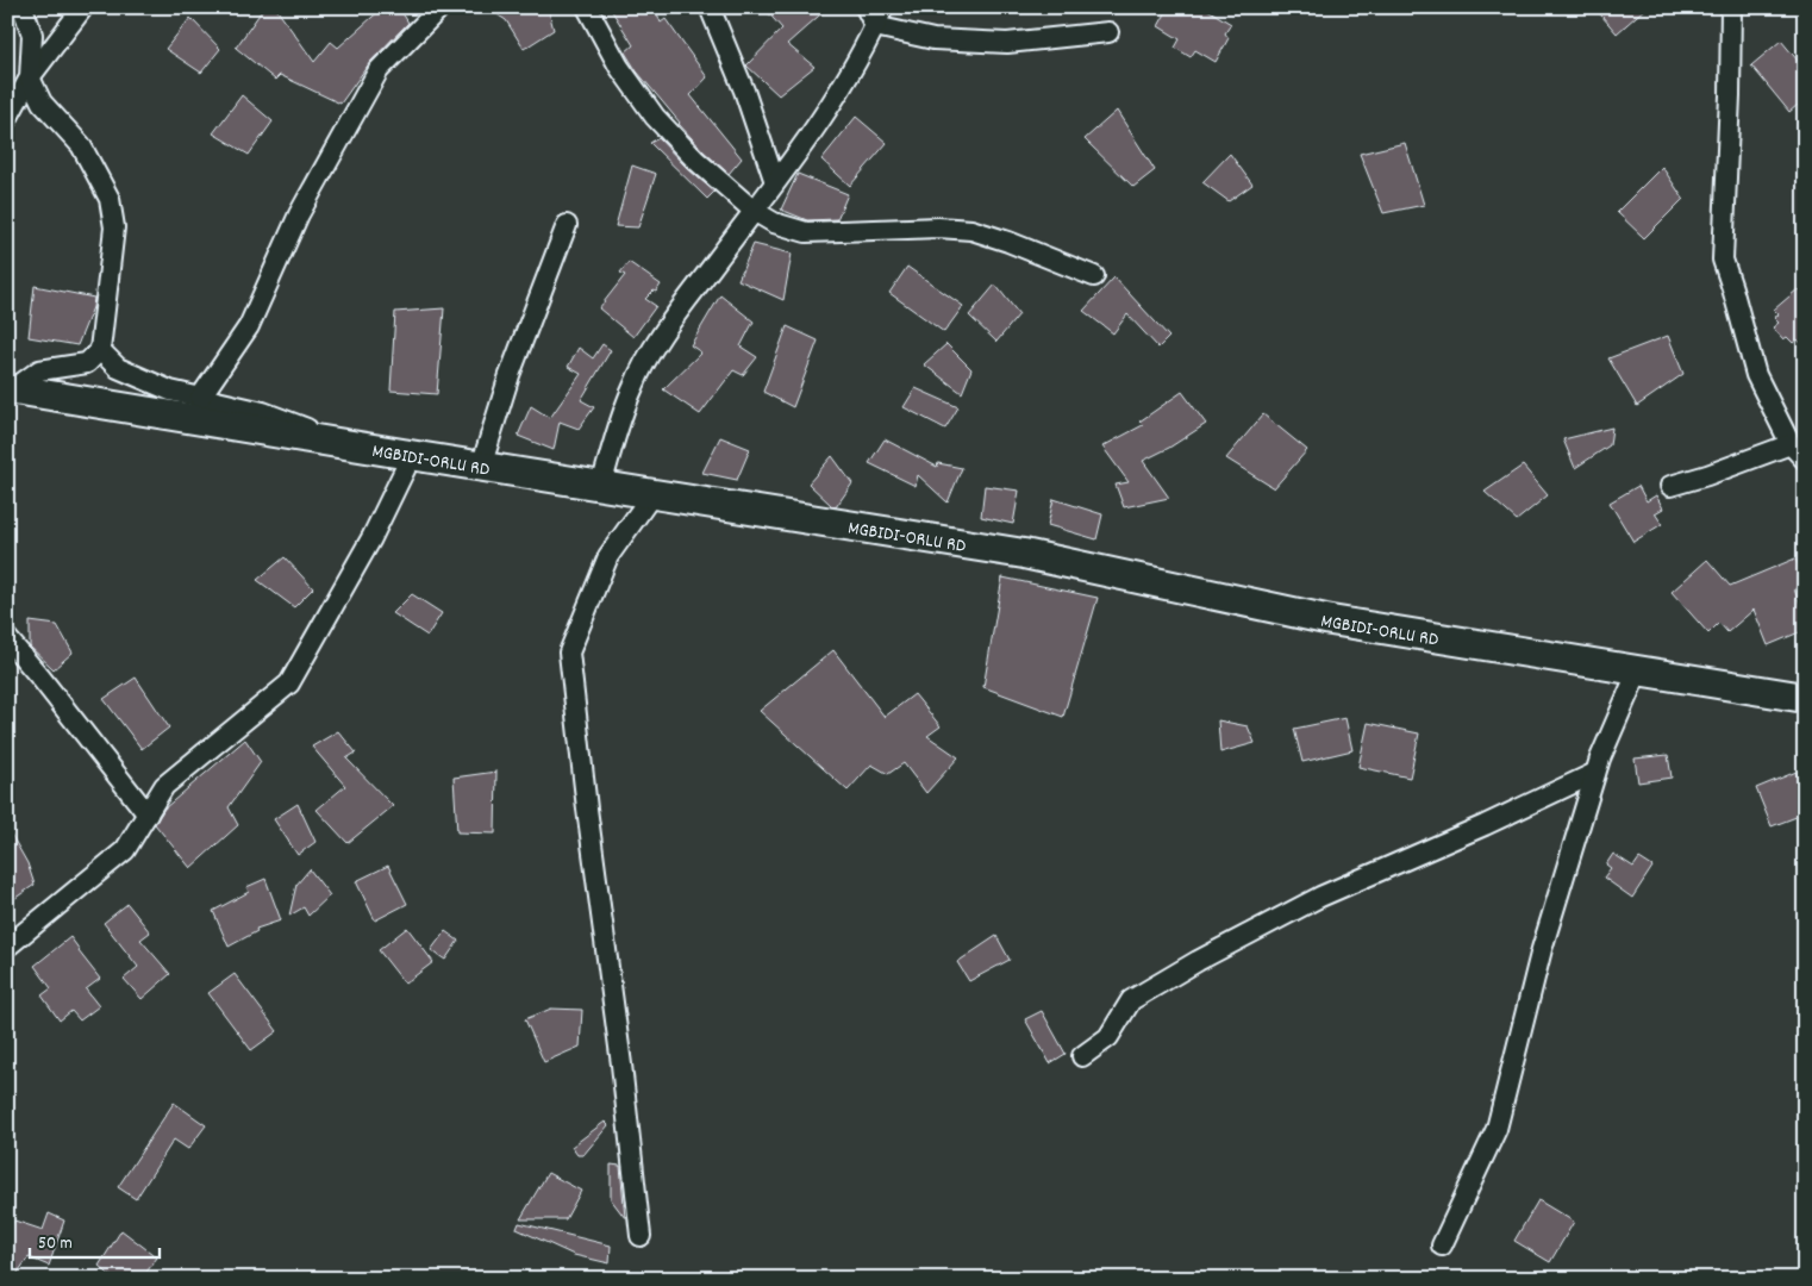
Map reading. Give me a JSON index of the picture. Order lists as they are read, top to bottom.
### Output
{
  "streets": {
    "main road": ["MGBIDI-ORLU RD"]
  },
  "scale_bar": "50 m"
}
